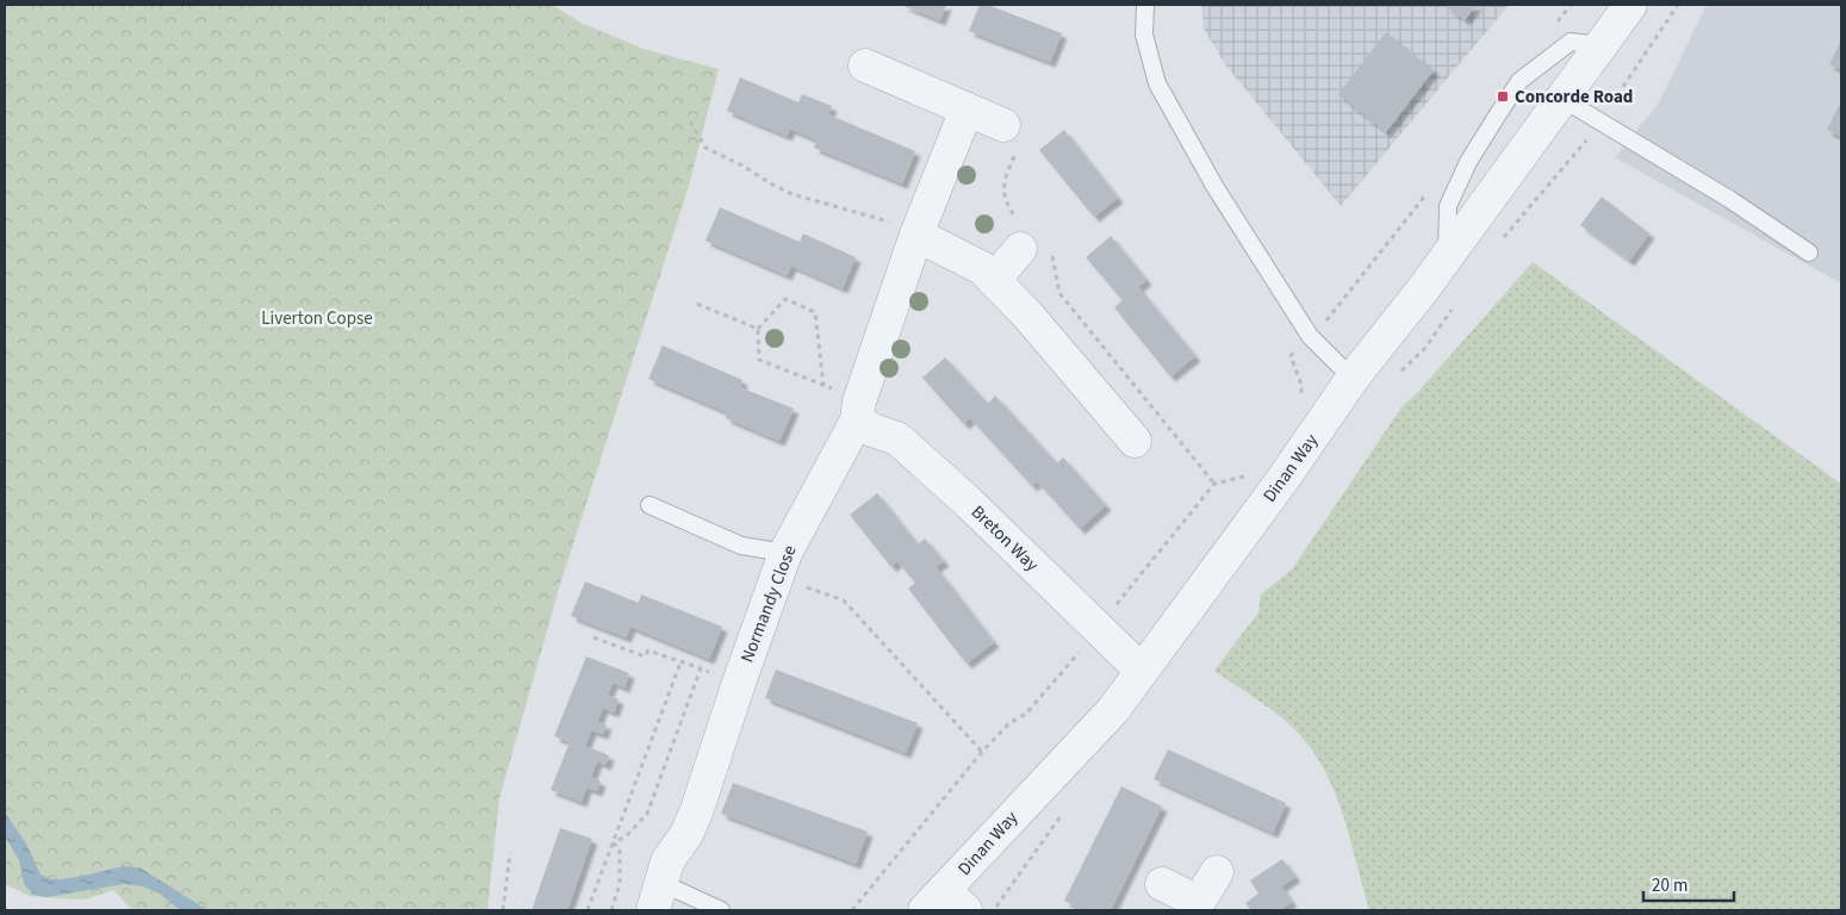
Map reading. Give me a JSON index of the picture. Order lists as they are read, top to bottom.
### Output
{
  "streets": {
    "street": ["Dinan Way", "Breton Way", "Normandy Close"]
  },
  "crossings": [
    ["Dinan Way", "Breton Way"],
    ["Breton Way", "Normandy Close"]
  ],
  "parks": ["Liverton Copse"],
  "places": {
    "transit": ["Concorde Road"]
  },
  "scale_bar": "20 m"
}
